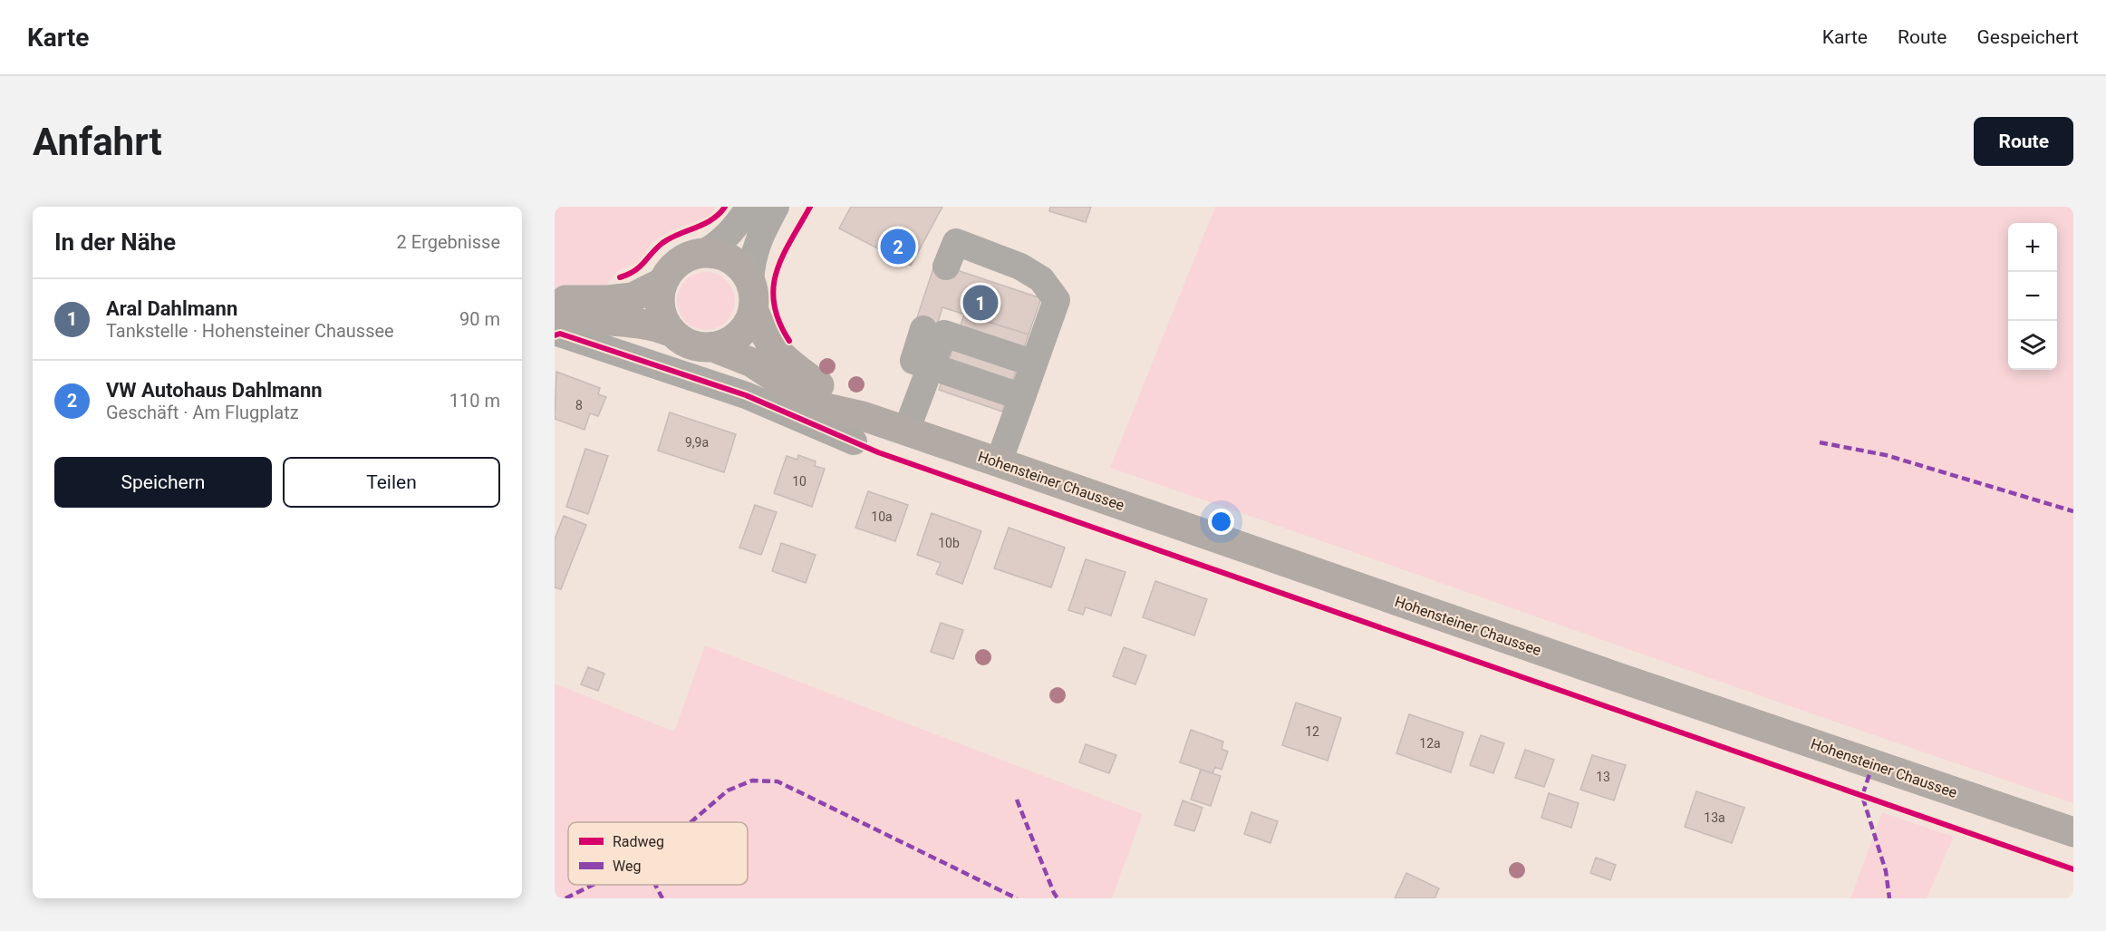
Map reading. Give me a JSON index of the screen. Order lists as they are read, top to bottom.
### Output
{
  "streets": {
    "main road": ["Hohensteiner Chaussee"]
  },
  "house_numbers": [
    "8",
    "9,9a",
    "10",
    "10a",
    "10b",
    "12",
    "12a",
    "13",
    "13a"
  ],
  "legend": ["Radweg", "Weg"],
  "page": {
    "header": "Karte",
    "nav": ["Karte", "Route", "Gespeichert"],
    "buttons": [
      "Route",
      ["Speichern", "Teilen"]
    ],
    "title": "Anfahrt",
    "heading": ["In der Nähe", "2 Ergebnisse"],
    "map_buttons": ["+", "−"],
    "pins": ["2", "1"],
    "list": [
      {
        "mark": "1",
        "name": "Aral Dahlmann",
        "note": "Tankstelle · Hohensteiner Chaussee",
        "value": "90 m"
      },
      {
        "mark": "2",
        "name": "VW Autohaus Dahlmann",
        "note": "Geschäft · Am Flugplatz",
        "value": "110 m"
      }
    ]
  }
}
